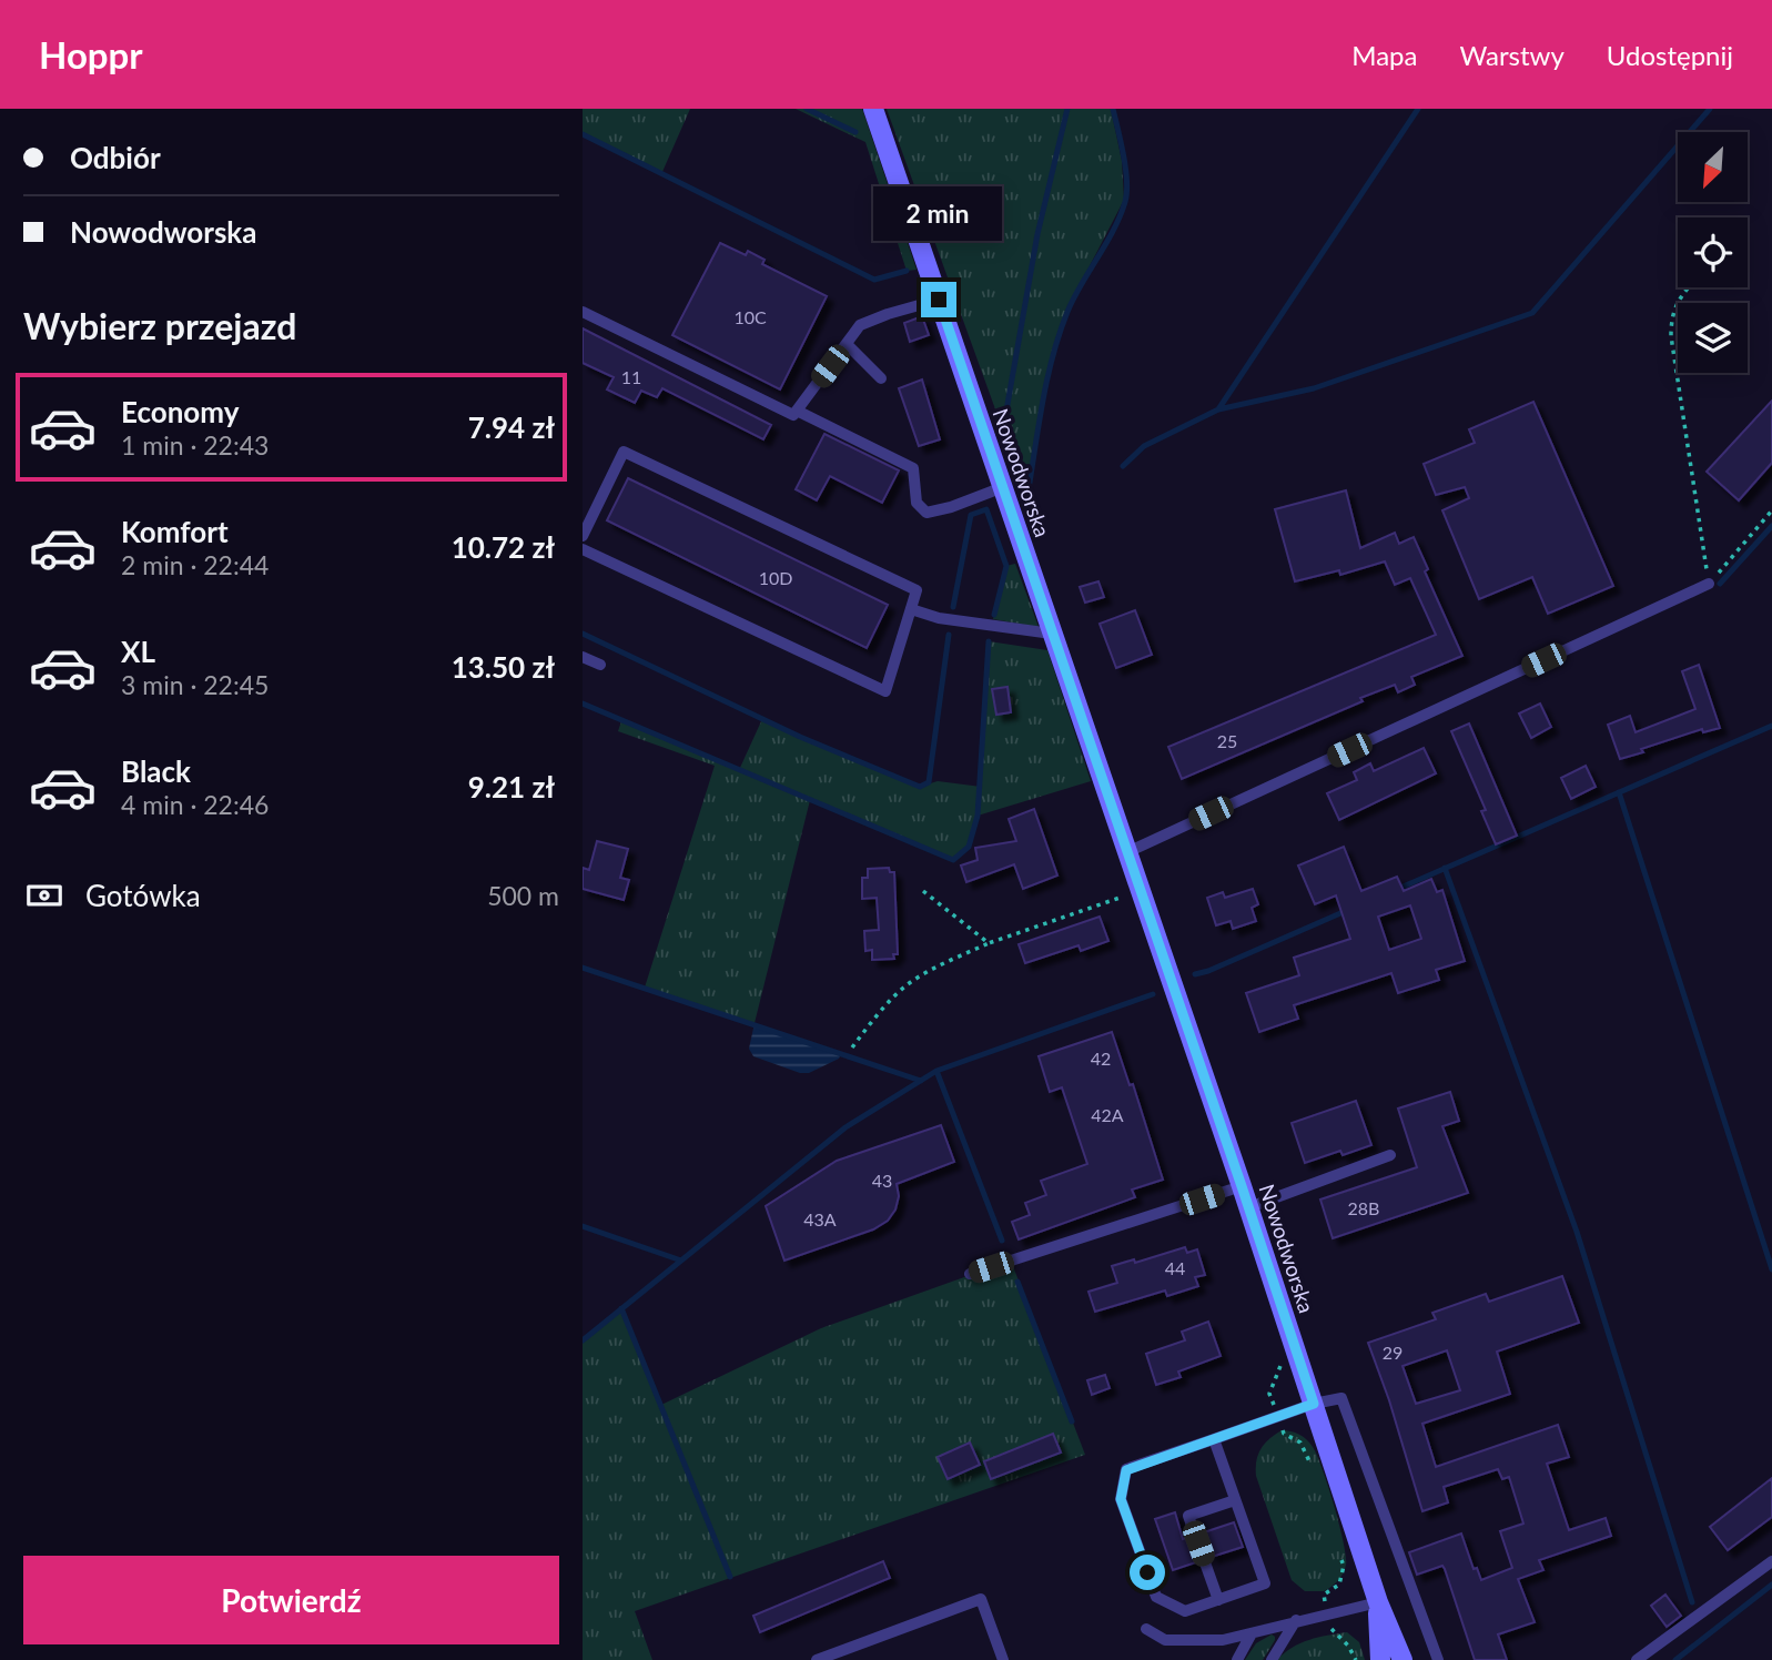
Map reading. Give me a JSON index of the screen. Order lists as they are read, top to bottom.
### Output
{
  "streets": {
    "street": ["Nowodworska"]
  },
  "house_numbers": [
    "10C",
    "11",
    "10D",
    "25",
    "42",
    "42A",
    "43",
    "28B",
    "43A",
    "44",
    "29"
  ],
  "north": "bottom left",
  "page": {
    "header": "Hoppr",
    "nav": ["Mapa", "Warstwy", "Udostępnij"],
    "banner": ["Odbiór", "Nowodworska"],
    "bubble": "2 min",
    "heading": "Wybierz przejazd",
    "list": [
      {
        "name": "Economy",
        "note": "1 min · 22:43",
        "value": "7.94 zł"
      },
      {
        "name": "Komfort",
        "note": "2 min · 22:44",
        "value": "10.72 zł"
      },
      {
        "name": "XL",
        "note": "3 min · 22:45",
        "value": "13.50 zł"
      },
      {
        "name": "Black",
        "note": "4 min · 22:46",
        "value": "9.21 zł"
      }
    ],
    "pay": ["Gotówka", "500 m"],
    "buttons": "Potwierdź"
  }
}
